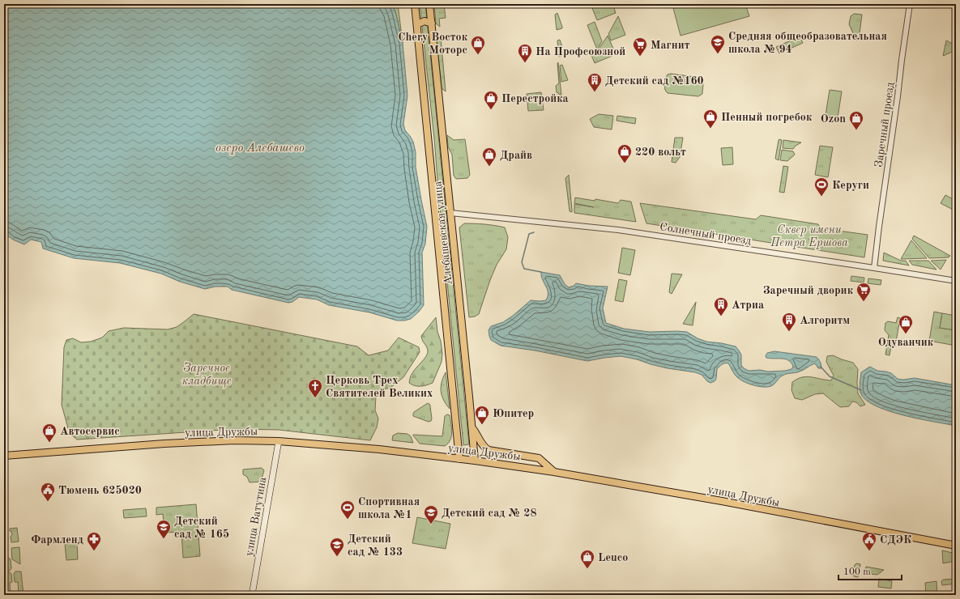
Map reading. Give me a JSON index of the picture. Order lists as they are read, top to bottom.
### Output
{
  "streets": {
    "main road": ["Алебашевская улица", "улица Дружбы", "улица Ватутина"],
    "street": ["Заречный проезд", "Солнечный проезд"]
  },
  "crossings": [
    ["Заречный проезд", "Солнечный проезд"],
    ["Алебашевская улица", "Солнечный проезд"],
    ["Алебашевская улица", "улица Дружбы"],
    ["улица Дружбы", "улица Ватутина"]
  ],
  "water": ["озеро Алебашево"],
  "parks": ["Сквер имени Петра Ершова", "Заречное кладбище"],
  "places": {
    "school or university": [
      "Средняя общеобразовательная школа № 94",
      "Детский сад № 28",
      "Детский сад № 165",
      "Детский сад № 133"
    ],
    "shop": [
      "Chery Восток Моторс",
      "Перестройка",
      "Пенный погребок",
      "Ozon",
      "220 вольт",
      "Драйв",
      "Одуванчик",
      "Юпитер",
      "Автосервис",
      "Leuco"
    ],
    "supermarket": ["Магнит", "Заречный дворик"],
    "building": [
      "На Профсоюзной",
      "Детский сад №160",
      "Атриа",
      "Алгоритм"
    ],
    "sports": ["Керуги", "Спортивная школа №1"],
    "church": ["Церковь Трех Святителей Великих"],
    "public building": ["Тюмень 625020", "СДЭК"],
    "pharmacy": ["Фармленд"]
  },
  "scale_bar": "100 m"
}
